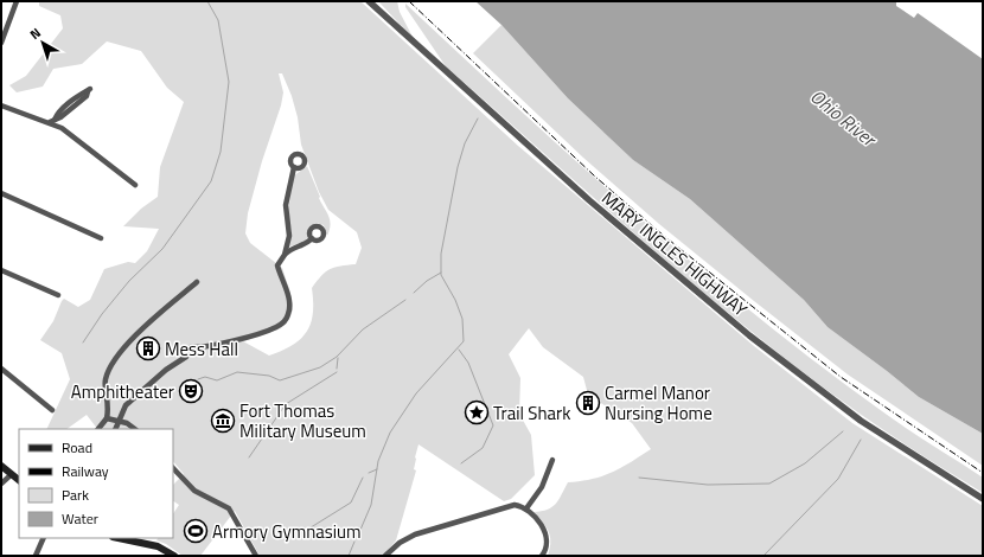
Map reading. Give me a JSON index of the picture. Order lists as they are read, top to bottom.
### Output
{
  "streets": {
    "street": ["MARY INGLES HIGHWAY"]
  },
  "water": ["Ohio River"],
  "places": {
    "building": ["Mess Hall", "Carmel Manor Nursing Home"],
    "theatre": ["Amphitheater"],
    "place": ["Trail Shark"],
    "museum": ["Fort Thomas Military Museum"],
    "sports": ["Armory Gymnasium"]
  },
  "legend": [
    "Road",
    "Railway",
    "Park",
    "Water"
  ],
  "north": "top left"
}
